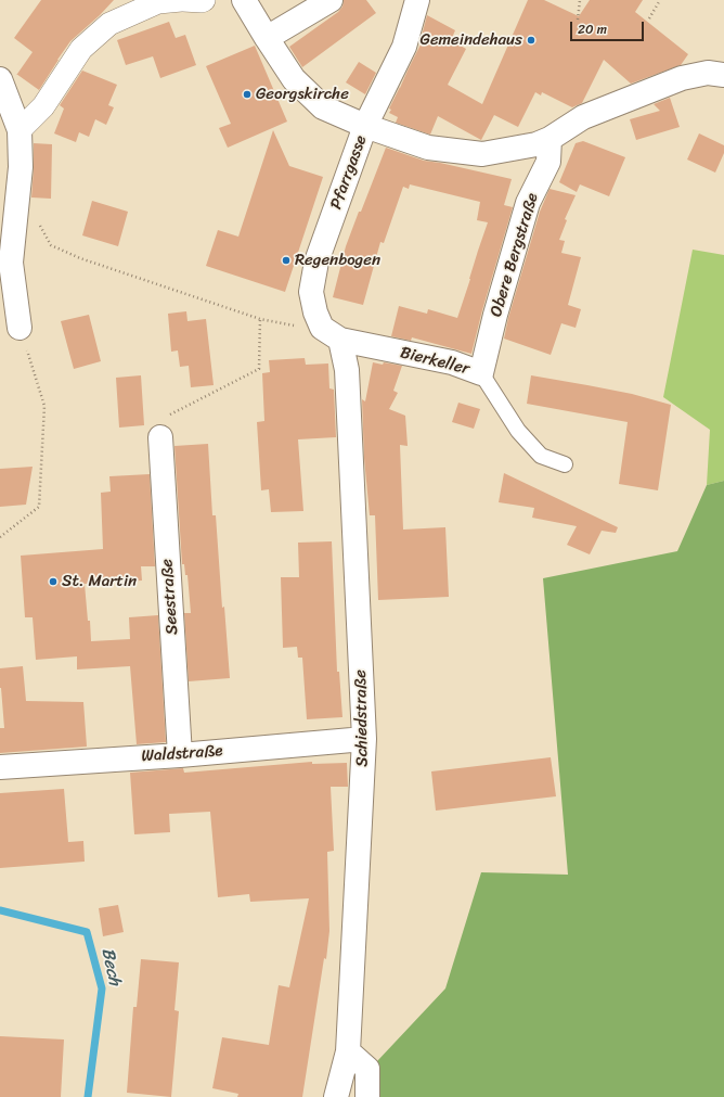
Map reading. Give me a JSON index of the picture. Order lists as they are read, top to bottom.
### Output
{
  "streets": {
    "street": [
      "Pfarrgasse",
      "Obere Bergstraße",
      "Bierkeller",
      "Seestraße",
      "Schiedstraße",
      "Waldstraße"
    ]
  },
  "crossings": [
    ["Pfarrgasse", "Bierkeller"],
    ["Pfarrgasse", "Schiedstraße"],
    ["Obere Bergstraße", "Bierkeller"],
    ["Bierkeller", "Schiedstraße"],
    ["Seestraße", "Waldstraße"],
    ["Schiedstraße", "Waldstraße"]
  ],
  "water": ["Bech"],
  "places": [
    "Gemeindehaus",
    "Georgskirche",
    "Regenbogen",
    "St. Martin"
  ],
  "scale_bar": "20 m"
}
